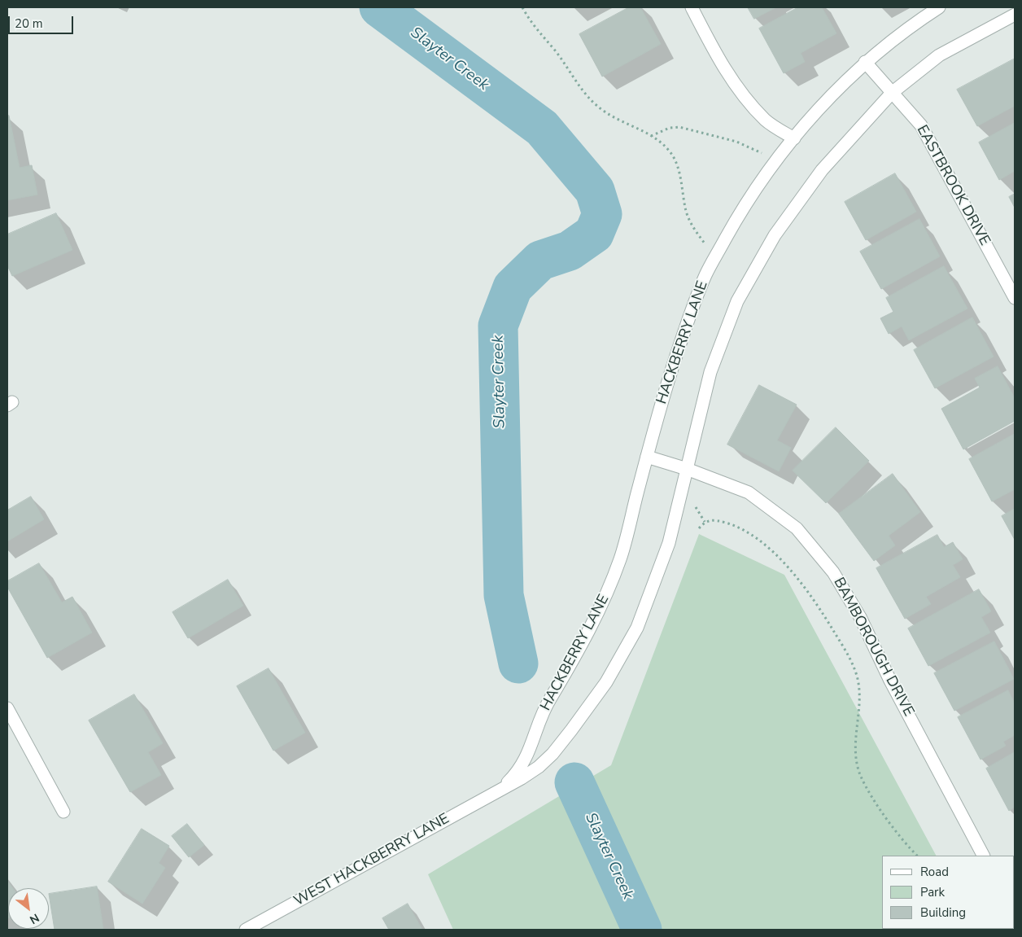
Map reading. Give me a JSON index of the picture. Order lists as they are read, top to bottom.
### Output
{
  "streets": {
    "street": [
      "EASTBROOK DRIVE",
      "HACKBERRY LANE",
      "BAMBOROUGH DRIVE",
      "WEST HACKBERRY LANE"
    ]
  },
  "crossings": [
    ["EASTBROOK DRIVE", "HACKBERRY LANE"],
    ["HACKBERRY LANE", "BAMBOROUGH DRIVE"],
    ["HACKBERRY LANE", "WEST HACKBERRY LANE"]
  ],
  "water": ["Slayter Creek"],
  "legend": ["Road", "Park", "Building"],
  "scale_bar": "20 m",
  "north": "bottom right"
}
